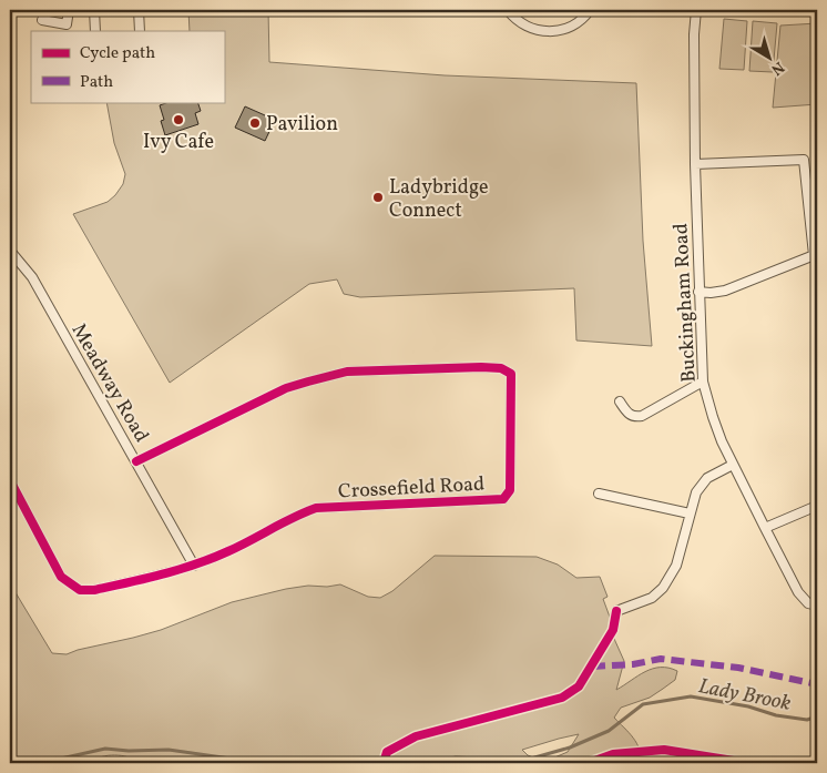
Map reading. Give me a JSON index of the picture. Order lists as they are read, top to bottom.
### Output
{
  "streets": {
    "street": ["Buckingham Road", "Meadway Road", "Crossefield Road"]
  },
  "crossings": [
    ["Meadway Road", "Crossefield Road"]
  ],
  "water": ["Lady Brook"],
  "places": ["Ivy Cafe", "Pavilion", "Ladybridge Connect"],
  "legend": ["Cycle path", "Path"],
  "north": "bottom right"
}
